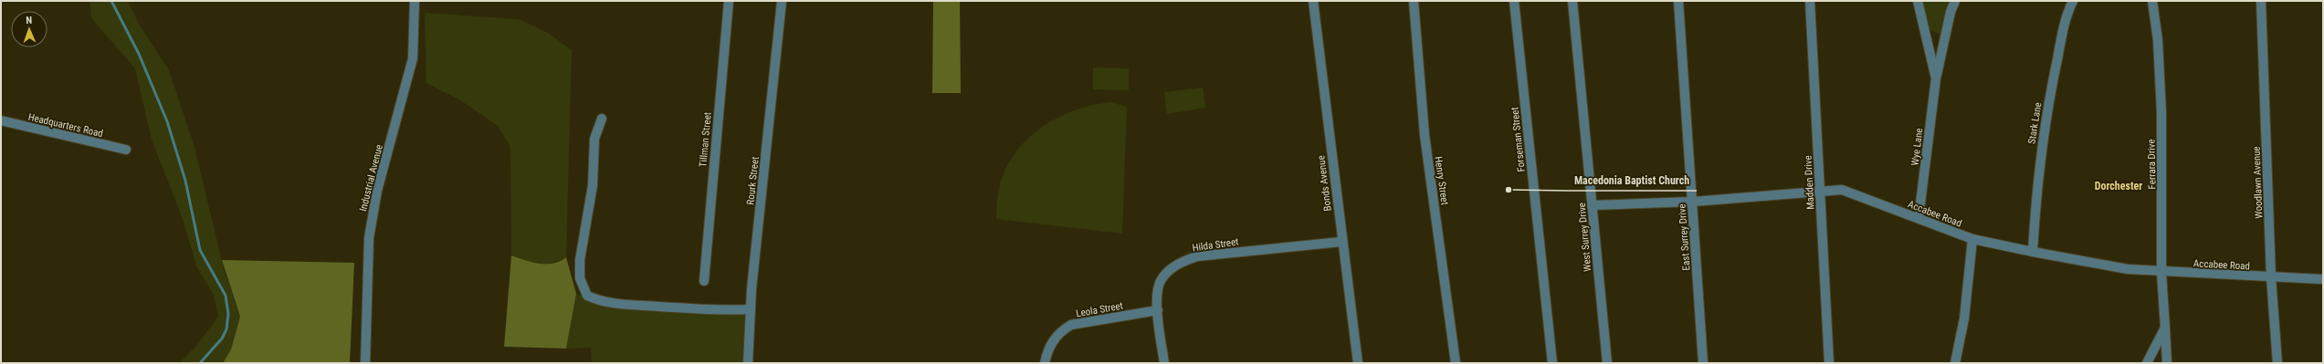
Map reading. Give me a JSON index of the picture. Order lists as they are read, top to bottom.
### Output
{
  "streets": {
    "street": [
      "Stark Lane",
      "Headquarters Road",
      "Tillman Street",
      "Forseman Street",
      "Wye Lane",
      "Ferrara Drive",
      "Industrial Avenue",
      "Rourk Street",
      "Henry Street",
      "Madden Drive",
      "Woodlawn Avenue",
      "Bonds Avenue",
      "Accabee Road",
      "West Surrey Drive",
      "East Surrey Drive",
      "Hilda Street",
      "Leola Street"
    ]
  },
  "crossings": [
    ["Stark Lane", "Accabee Road"],
    ["Wye Lane", "Accabee Road"],
    ["Ferrara Drive", "Accabee Road"],
    ["Madden Drive", "Accabee Road"],
    ["Woodlawn Avenue", "Accabee Road"],
    ["Bonds Avenue", "Hilda Street"],
    ["Accabee Road", "West Surrey Drive"],
    ["Accabee Road", "East Surrey Drive"],
    ["Hilda Street", "Leola Street"]
  ],
  "districts": ["Dorchester"],
  "places": ["Macedonia Baptist Church"],
  "north": "top"
}
